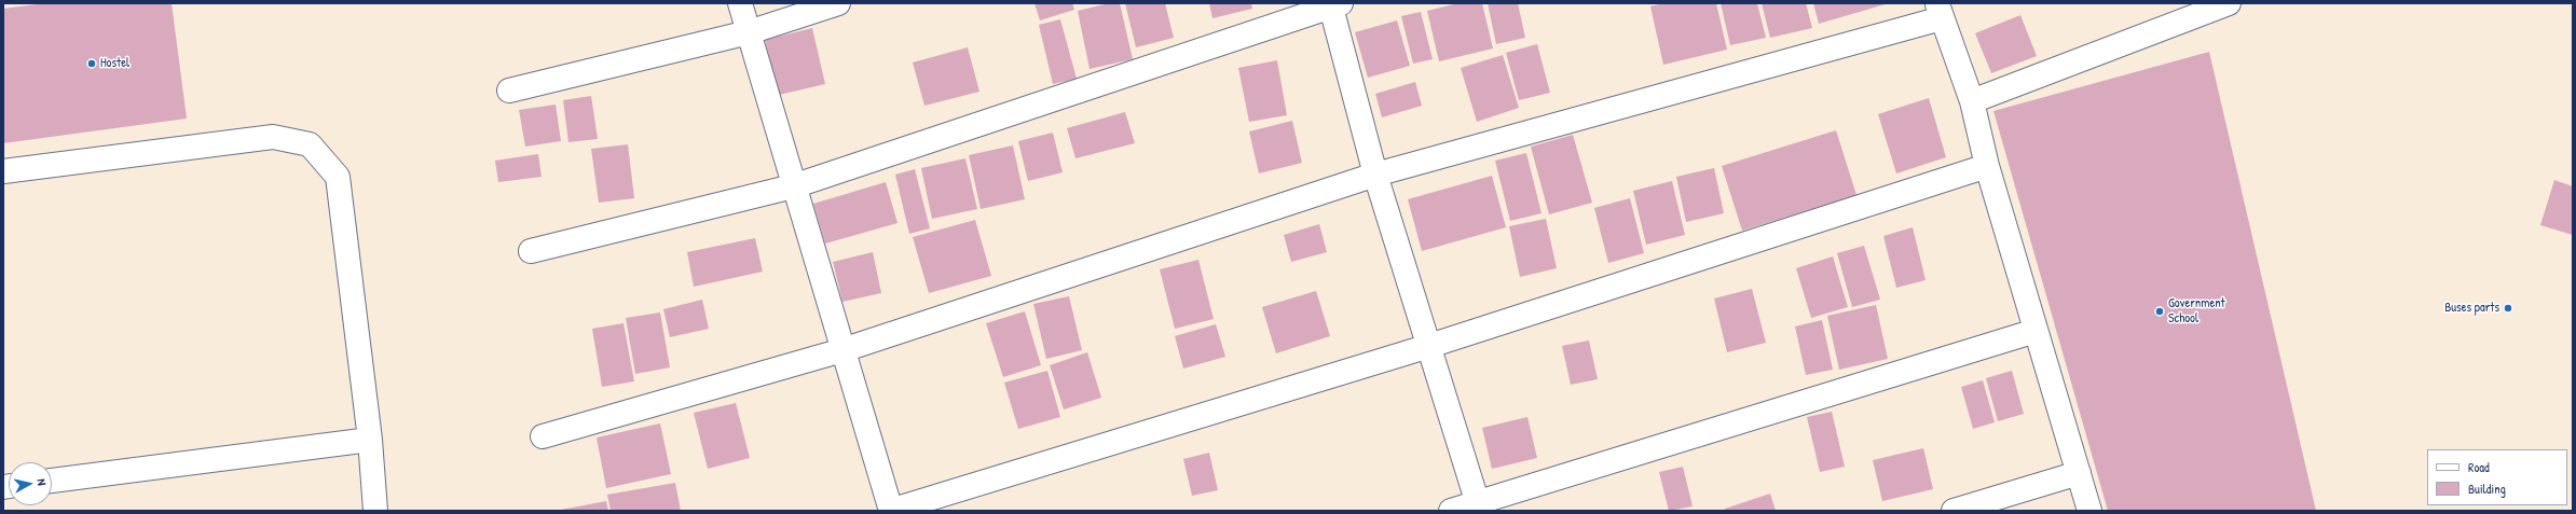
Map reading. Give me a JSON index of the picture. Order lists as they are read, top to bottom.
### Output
{
  "places": ["Hostel", "Buses parts", "Government School"],
  "legend": ["Road", "Building"],
  "north": "right"
}
